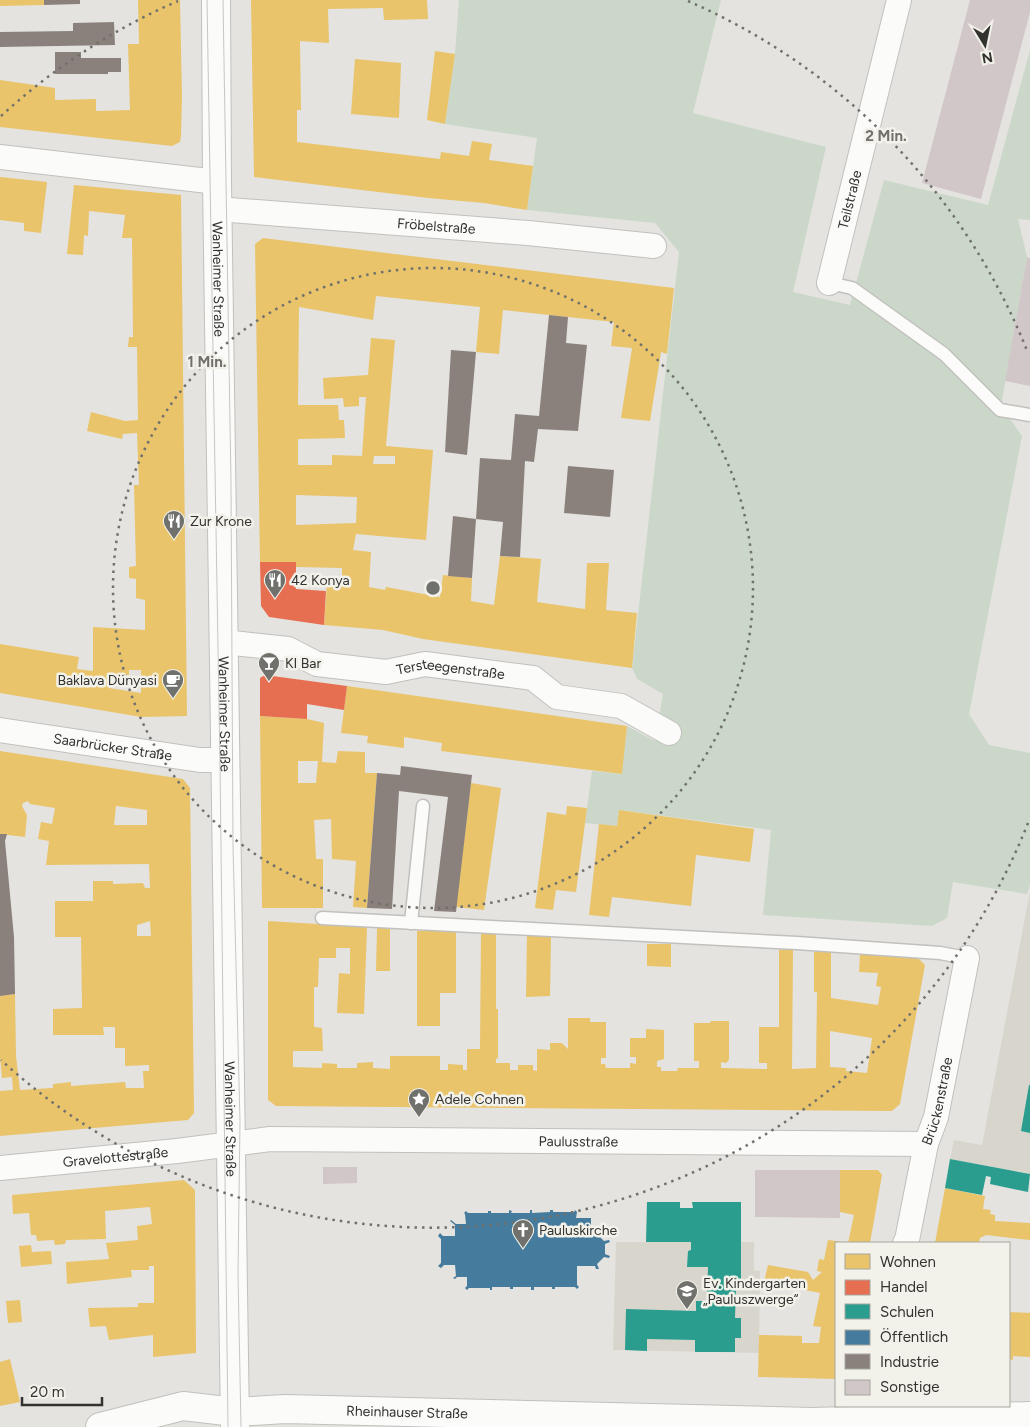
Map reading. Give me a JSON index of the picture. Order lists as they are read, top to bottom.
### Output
{
  "streets": {
    "street": [
      "Teilstraße",
      "Fröbelstraße",
      "Wanheimer Straße",
      "Tersteegenstraße",
      "Saarbrücker Straße",
      "Brückenstraße",
      "Paulusstraße",
      "Gravelottestraße",
      "Rheinhauser Straße"
    ]
  },
  "crossings": [
    ["Fröbelstraße", "Wanheimer Straße"],
    ["Wanheimer Straße", "Tersteegenstraße"],
    ["Wanheimer Straße", "Saarbrücker Straße"],
    ["Wanheimer Straße", "Paulusstraße"],
    ["Wanheimer Straße", "Gravelottestraße"],
    ["Wanheimer Straße", "Rheinhauser Straße"],
    ["Brückenstraße", "Paulusstraße"],
    ["Paulusstraße", "Gravelottestraße"]
  ],
  "places": {
    "restaurant": ["Zur Krone", "42 Konya"],
    "bar": ["KI Bar"],
    "cafe": ["Baklava Dünyasi"],
    "place": ["Adele Cohnen"],
    "church": ["Pauluskirche"],
    "school or university": ["Ev. Kindergarten „Pauluszwerge“"]
  },
  "legend": [
    "Wohnen",
    "Handel",
    "Schulen",
    "Öffentlich",
    "Industrie",
    "Sonstige"
  ],
  "scale_bar": "20 m",
  "north": "bottom",
  "rings": ["2 Min.", "1 Min."]
}
